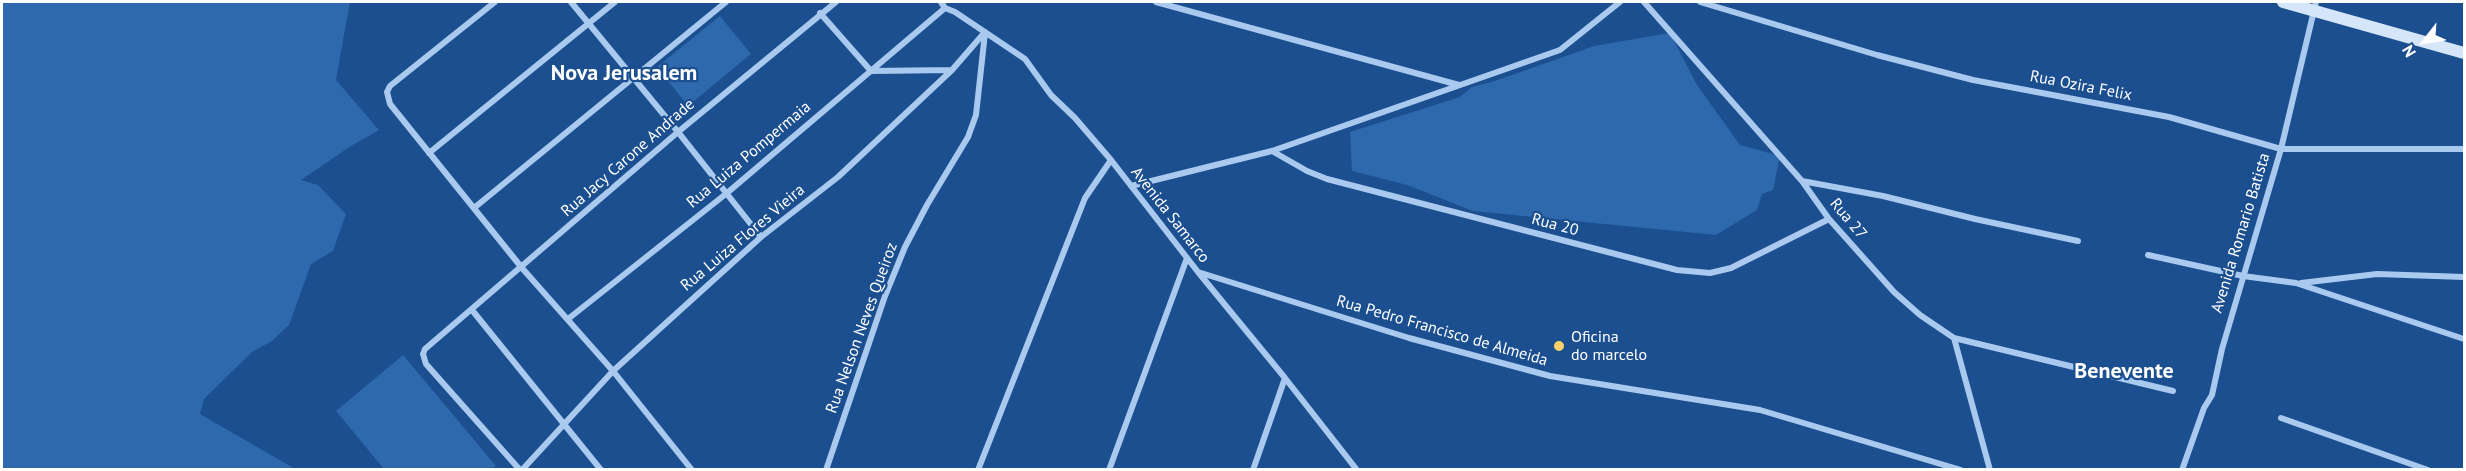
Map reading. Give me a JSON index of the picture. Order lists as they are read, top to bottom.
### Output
{
  "streets": {
    "street": [
      "Rua Ozira Felix",
      "Rua Luiza Pompermaia",
      "Rua Jacy Carone Andrade",
      "Avenida Samarco",
      "Rua 27",
      "Rua 20",
      "Avenida Romario Batista",
      "Rua Luiza Flores Vieira",
      "Rua Nelson Neves Queiroz",
      "Rua Pedro Francisco de Almeida"
    ]
  },
  "crossings": [
    ["Rua Ozira Felix", "Avenida Romario Batista"],
    ["Rua Luiza Pompermaia", "Avenida Samarco"],
    ["Rua Jacy Carone Andrade", "Rua Luiza Flores Vieira"],
    ["Avenida Samarco", "Rua Luiza Flores Vieira"],
    ["Avenida Samarco", "Rua Nelson Neves Queiroz"],
    ["Avenida Samarco", "Rua Pedro Francisco de Almeida"],
    ["Rua 27", "Rua 20"],
    ["Rua Luiza Flores Vieira", "Rua Nelson Neves Queiroz"]
  ],
  "districts": ["Nova Jerusalem", "Benevente"],
  "places": ["Oficina do marcelo"],
  "north": "bottom left"
}
